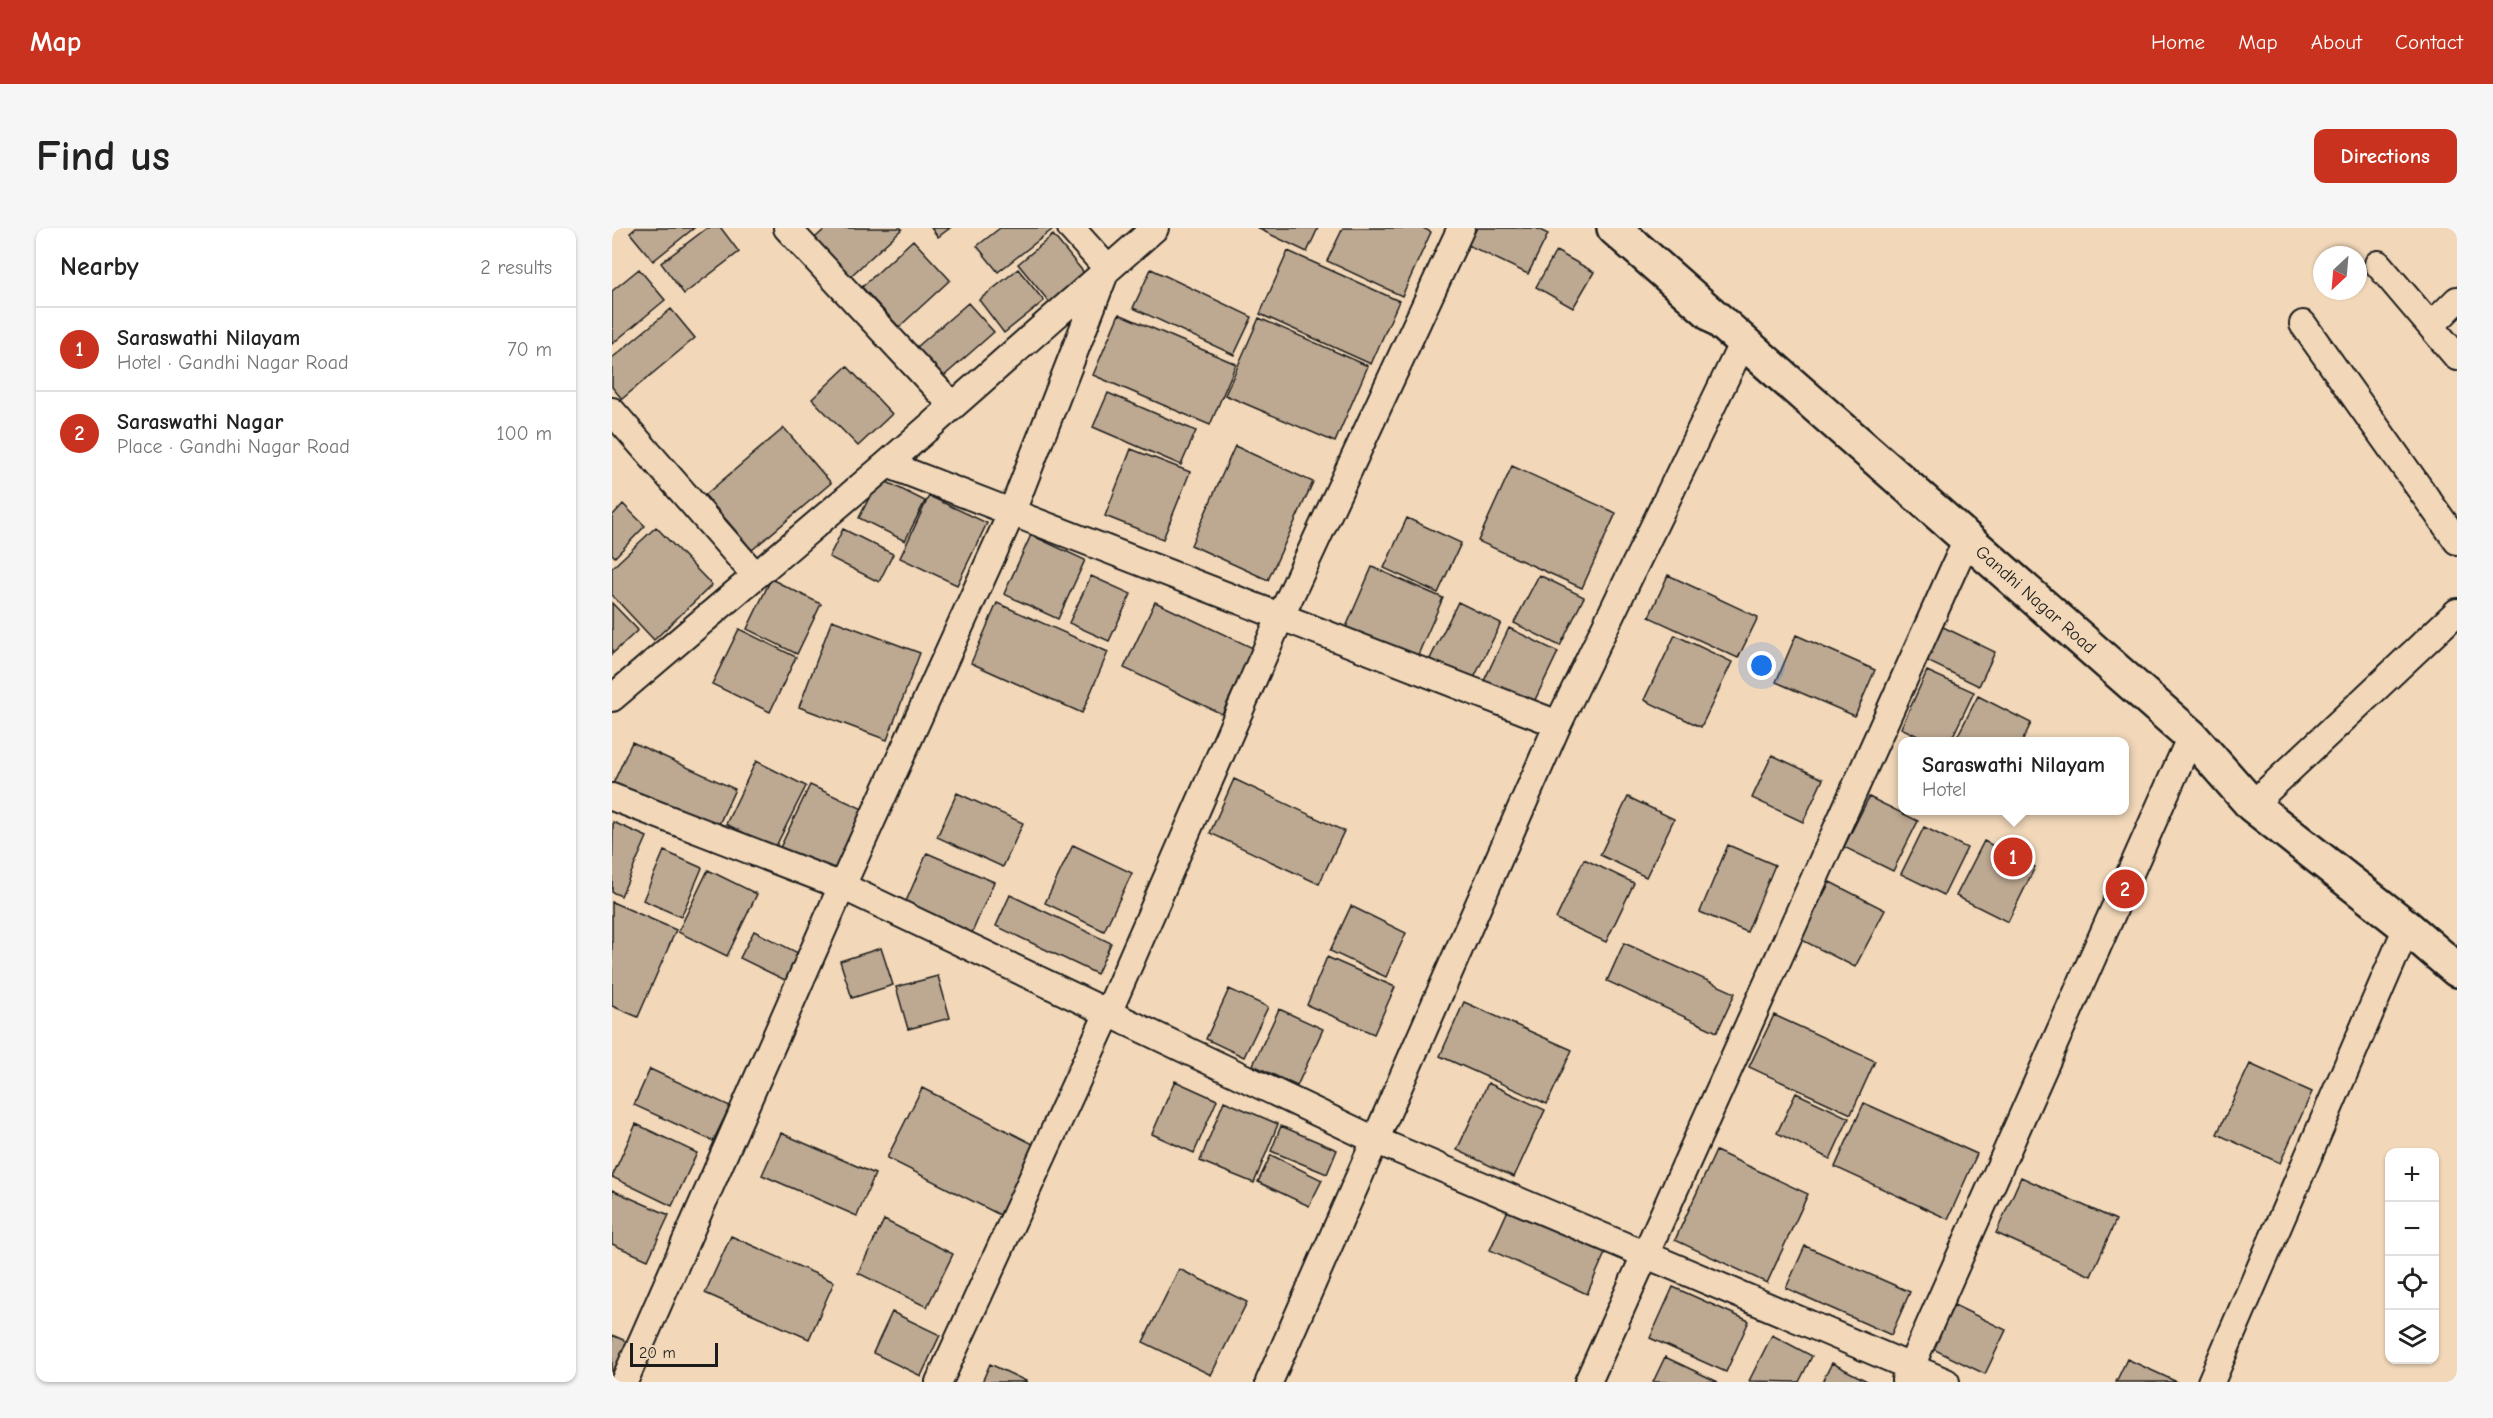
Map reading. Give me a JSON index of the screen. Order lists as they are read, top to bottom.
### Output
{
  "streets": {
    "street": ["Gandhi Nagar Road"]
  },
  "scale_bar": "20 m",
  "north": "bottom left",
  "page": {
    "header": "Map",
    "nav": [
      "Home",
      "Map",
      "About",
      "Contact"
    ],
    "buttons": "Directions",
    "title": "Find us",
    "heading": ["Nearby", "2 results"],
    "list": [
      {
        "mark": "1",
        "name": "Saraswathi Nilayam",
        "note": "Hotel · Gandhi Nagar Road",
        "value": "70 m"
      },
      {
        "mark": "2",
        "name": "Saraswathi Nagar",
        "note": "Place · Gandhi Nagar Road",
        "value": "100 m"
      }
    ],
    "popup": ["Saraswathi Nilayam", "Hotel"],
    "pins": ["1", "2"],
    "map_buttons": ["+", "−"],
    "scale": "20 m"
  }
}
